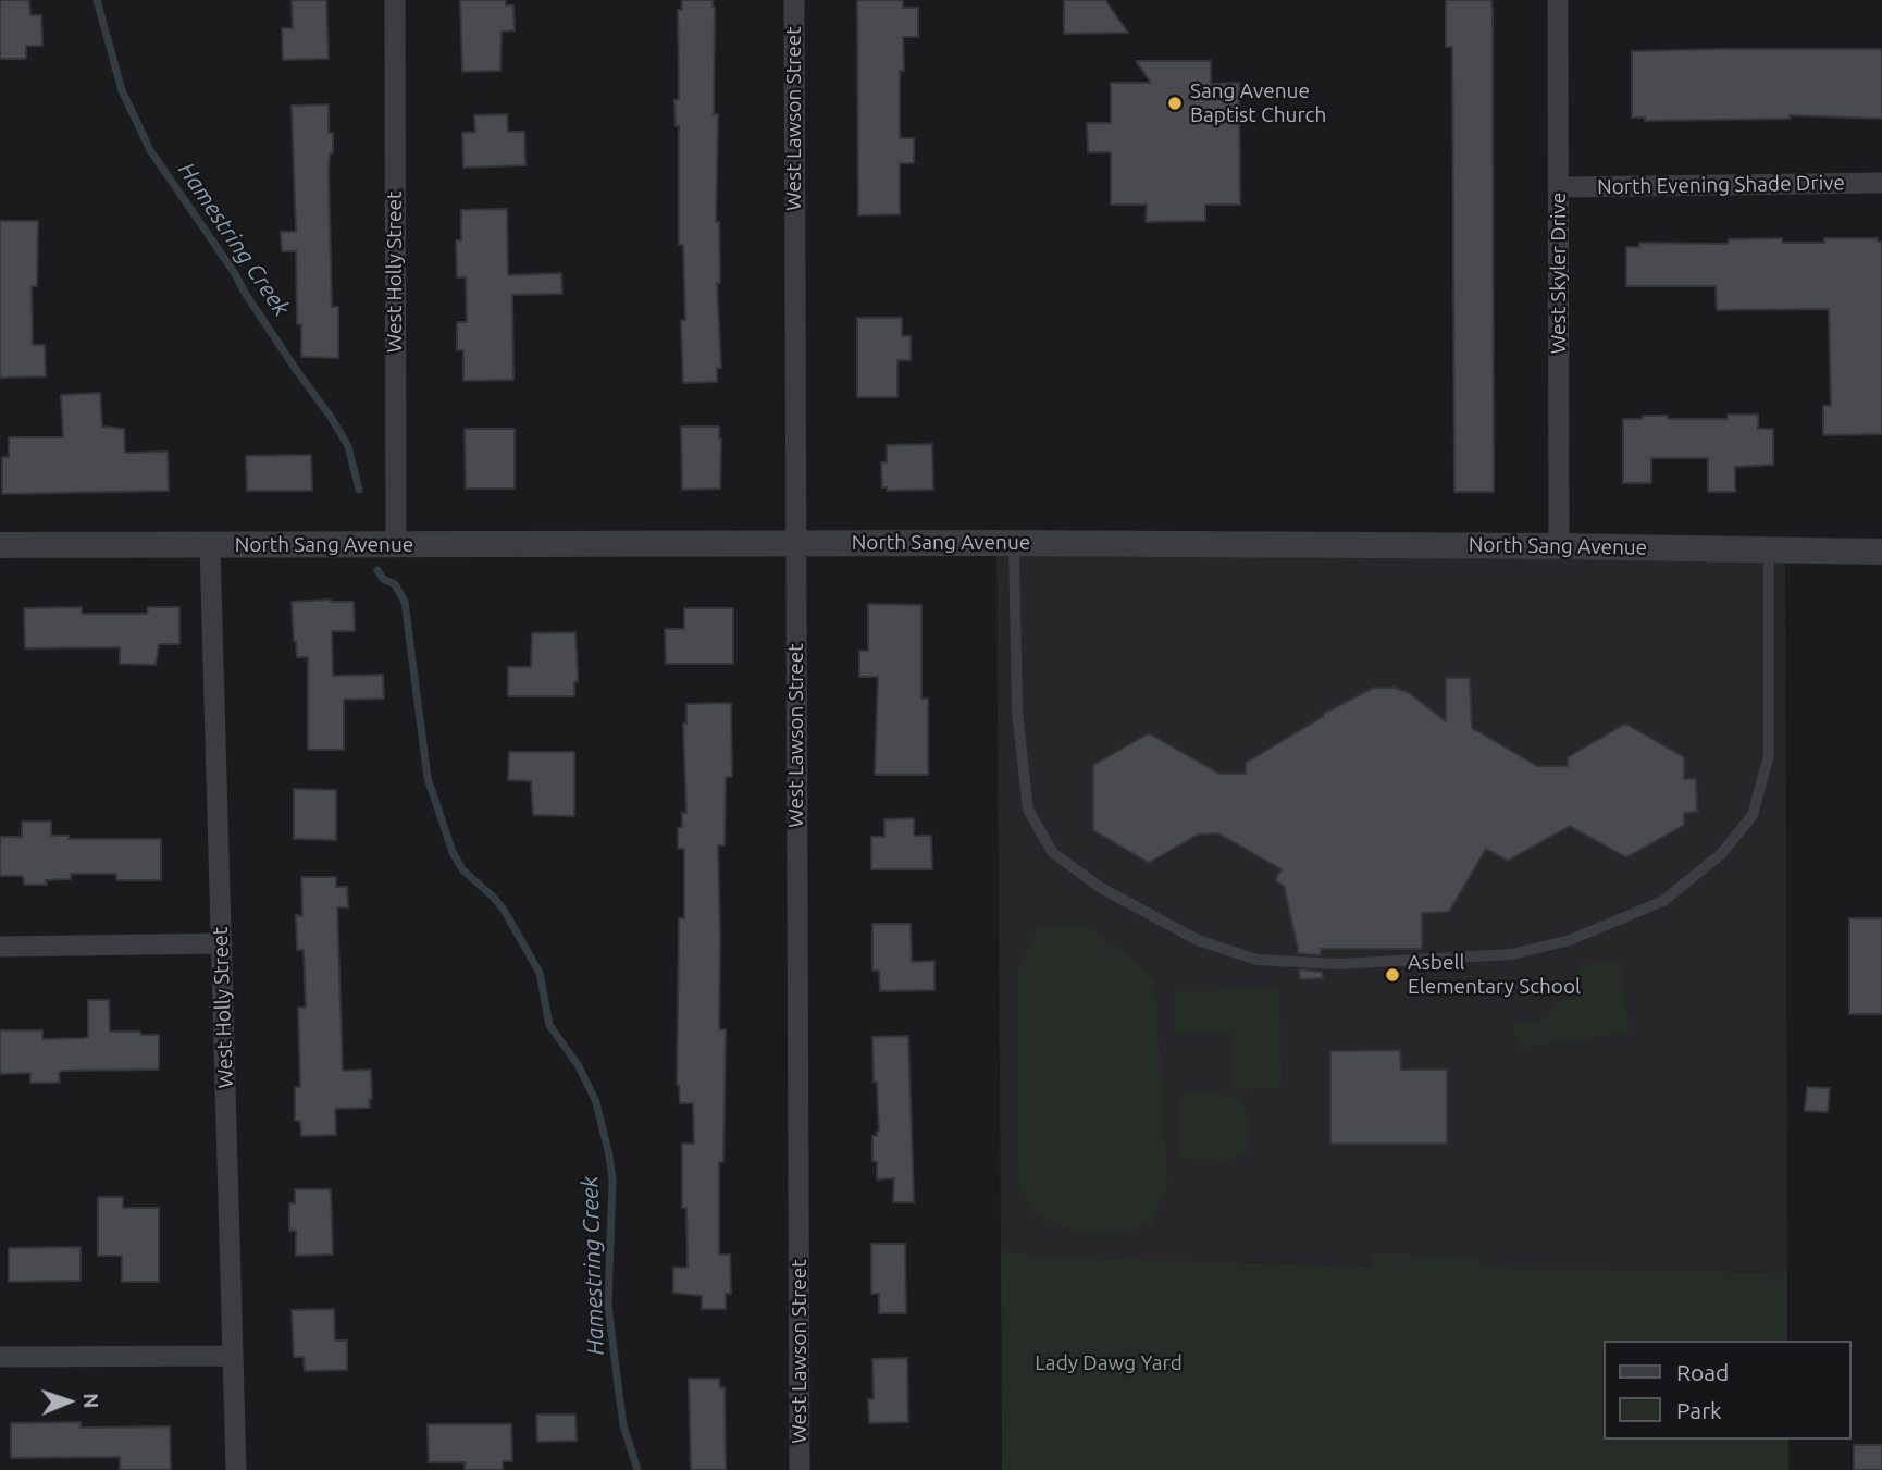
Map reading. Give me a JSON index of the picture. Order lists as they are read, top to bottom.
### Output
{
  "streets": {
    "street": [
      "West Lawson Street",
      "North Evening Shade Drive",
      "West Holly Street",
      "West Skyler Drive",
      "North Sang Avenue"
    ]
  },
  "crossings": [
    ["West Lawson Street", "North Sang Avenue"],
    ["North Evening Shade Drive", "West Skyler Drive"],
    ["West Holly Street", "North Sang Avenue"],
    ["West Skyler Drive", "North Sang Avenue"]
  ],
  "water": ["Hamestring Creek"],
  "parks": ["Lady Dawg Yard"],
  "places": ["Sang Avenue Baptist Church", "Asbell Elementary School"],
  "legend": ["Road", "Park"],
  "north": "right"
}
